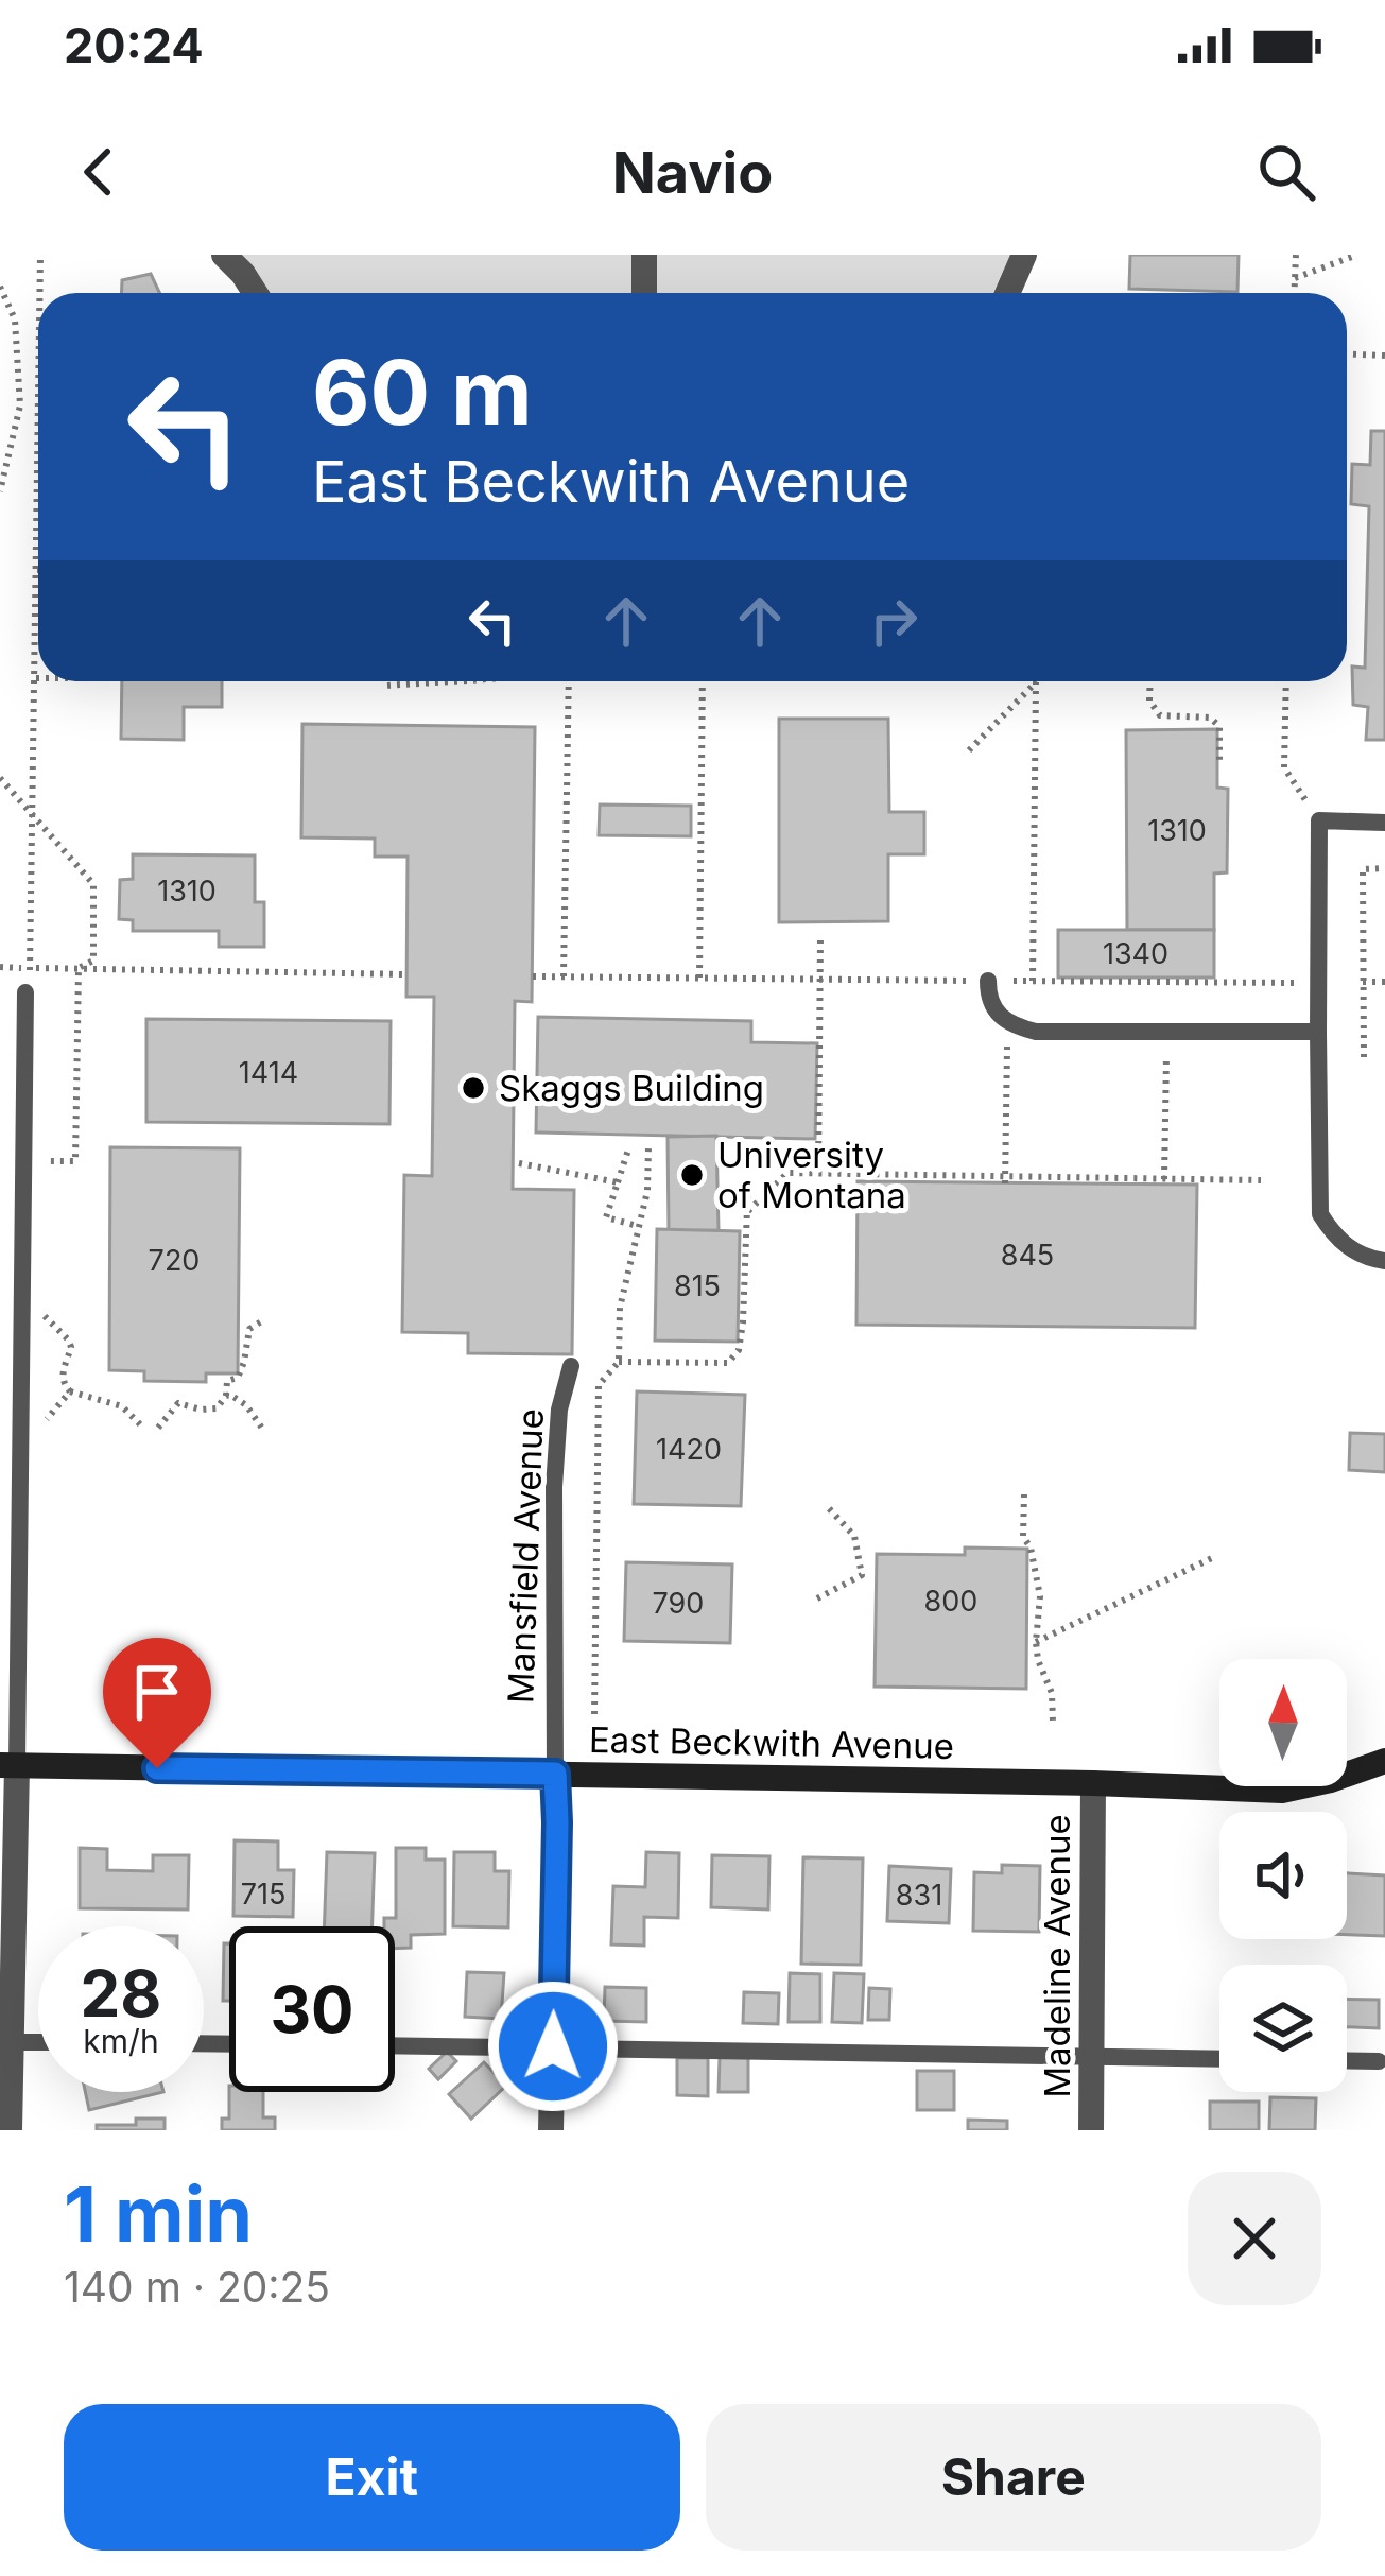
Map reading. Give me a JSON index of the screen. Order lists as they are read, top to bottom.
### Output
{
  "streets": {
    "street": ["Mansfield Avenue", "East Beckwith Avenue", "Madeline Avenue"]
  },
  "crossings": [
    ["Mansfield Avenue", "East Beckwith Avenue"],
    ["East Beckwith Avenue", "Madeline Avenue"]
  ],
  "places": ["Skaggs Building", "University of Montana"],
  "house_numbers": [
    "1310",
    "1310",
    "1340",
    "1414",
    "845",
    "720",
    "815",
    "1420",
    "800",
    "790",
    "715",
    "831"
  ],
  "north": "top",
  "page": {
    "status": "20:24",
    "header": "Navio",
    "turn": ["60 m", "East Beckwith Avenue"],
    "speed": "28 km/h",
    "limit": "30",
    "heading": ["1 min", "140 m · 20:25"],
    "buttons": ["Exit", "Share"]
  }
}
